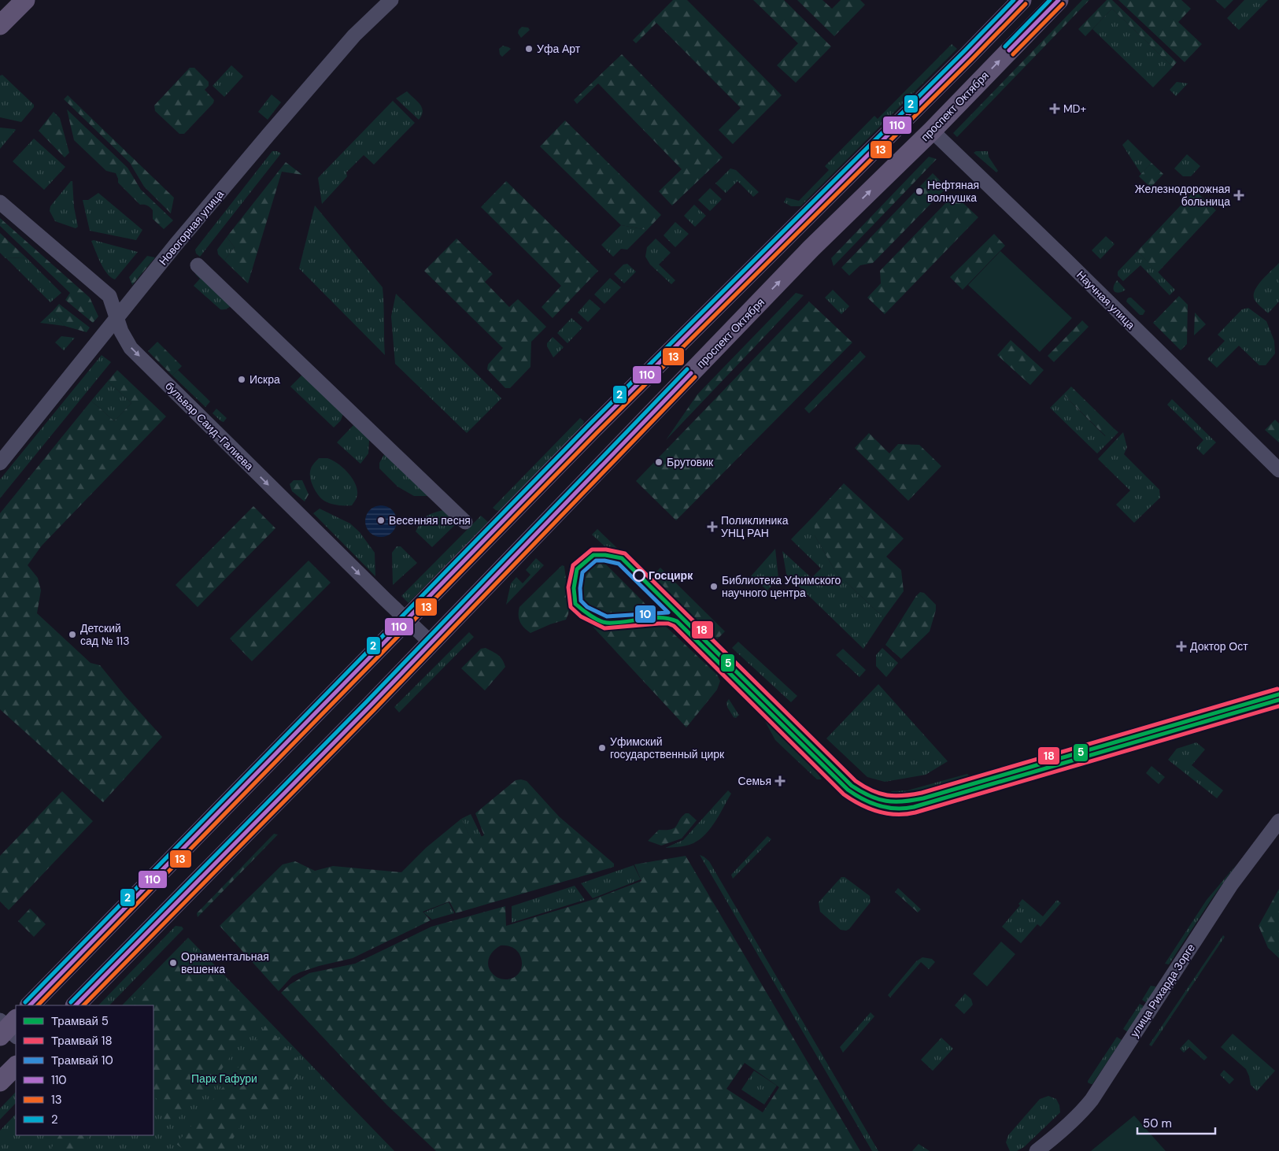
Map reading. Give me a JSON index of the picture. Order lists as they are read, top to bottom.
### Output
{
  "streets": {
    "main road": ["проспект Октября"],
    "street": [
      "Новогорная улица",
      "Научная улица",
      "бульвар Саид-Галиева",
      "улица Рихарда Зорге"
    ]
  },
  "crossings": [
    ["проспект Октября", "Научная улица"],
    ["проспект Октября", "бульвар Саид-Галиева"],
    ["Новогорная улица", "бульвар Саид-Галиева"]
  ],
  "parks": ["Парк Гафури"],
  "places": {
    "other": [
      "Уфа Арт",
      "Нефтяная волнушка",
      "Искра",
      "Брутовик",
      "Весенняя песня",
      "Госцирк",
      "Библиотека Уфимского научного центра",
      "Детский сад № 113",
      "Уфимский государственный цирк",
      "Орнаментальная вешенка"
    ],
    "health": [
      "MD+",
      "Железнодорожная больница",
      "Поликлиника УНЦ РАН",
      "Доктор Ост",
      "Семья"
    ]
  },
  "lines": [
    "transit line 110",
    "transit line 2",
    "transit line 13",
    "tram line 18",
    "tram line 5",
    "tram line 10"
  ],
  "legend": [
    "Трамвай 5",
    "Трамвай 18",
    "Трамвай 10",
    "110",
    "13",
    "2"
  ],
  "scale_bar": "50 m"
}
